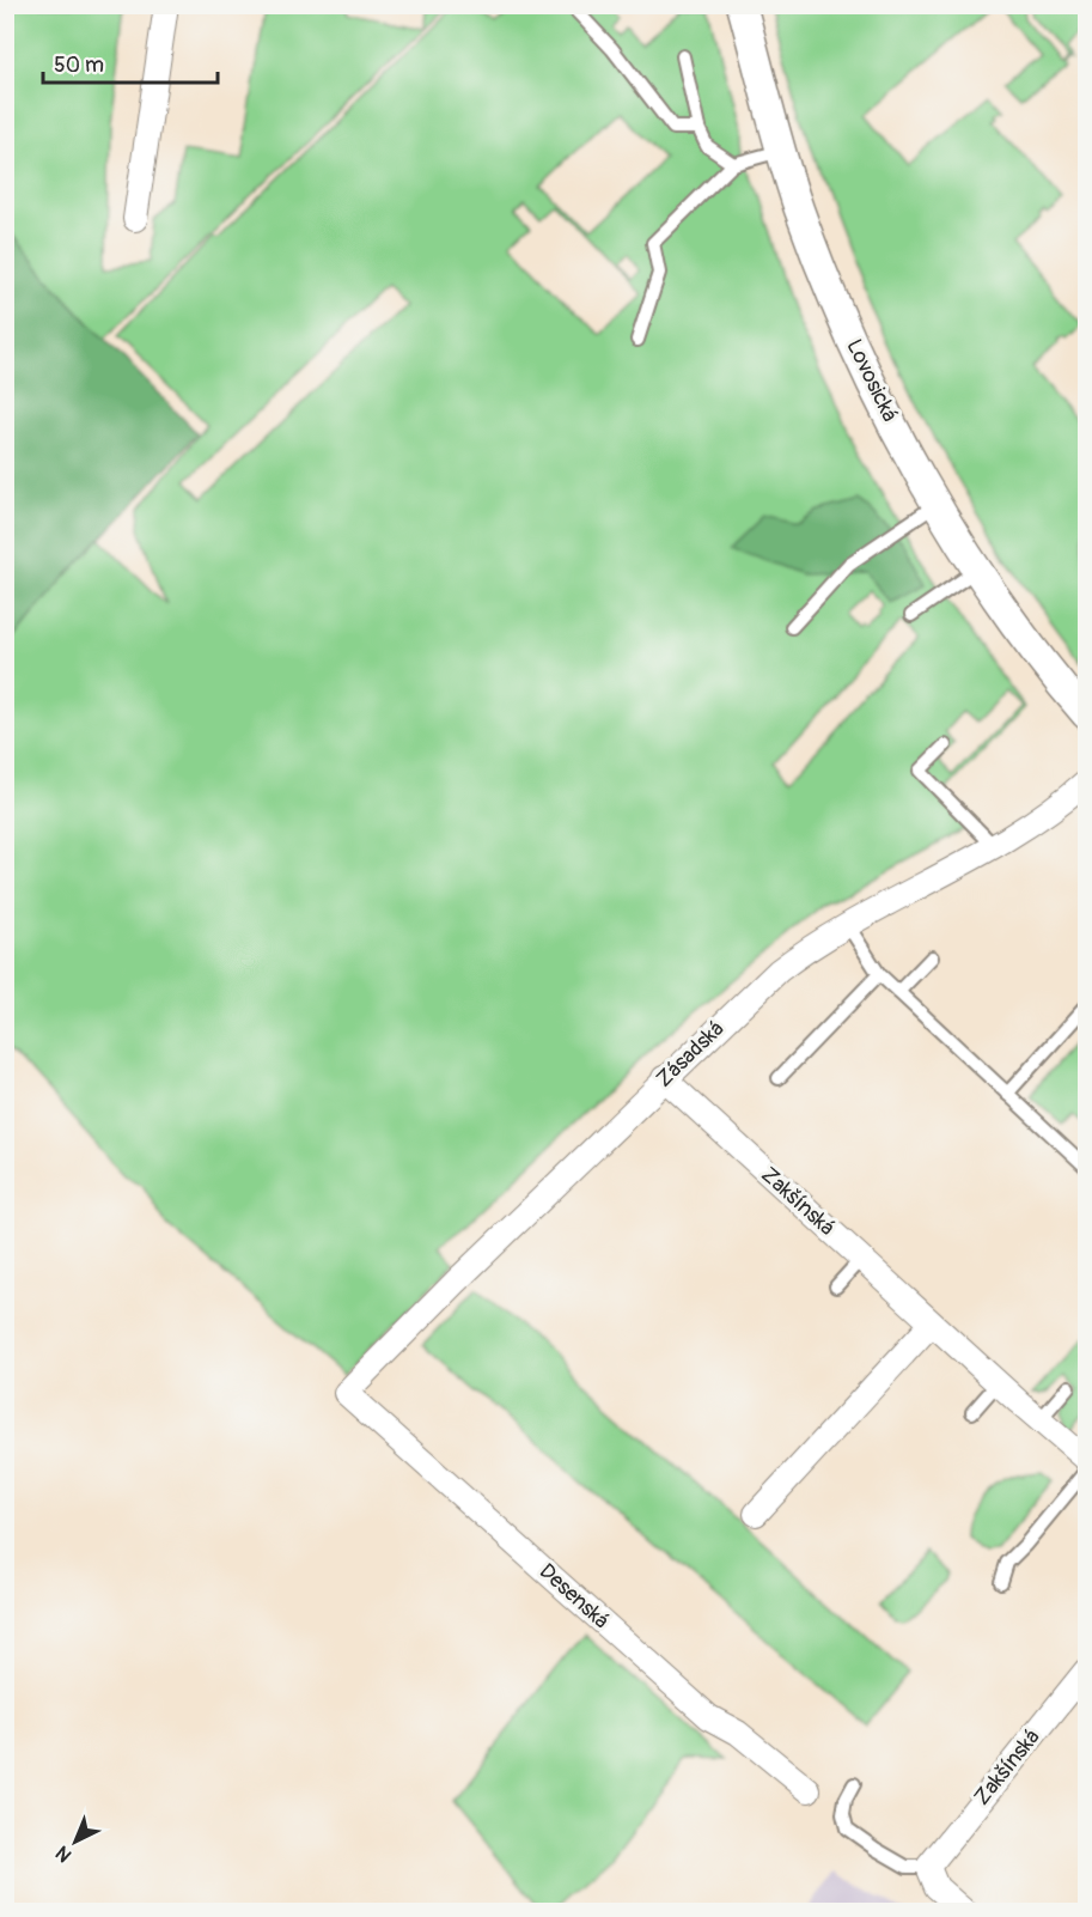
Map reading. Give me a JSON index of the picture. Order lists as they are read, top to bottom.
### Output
{
  "streets": {
    "street": [
      "Lovosická",
      "Zásadská",
      "Zakšínská",
      "Desenská"
    ]
  },
  "crossings": [
    ["Zásadská", "Zakšínská"],
    ["Zásadská", "Desenská"]
  ],
  "scale_bar": "50 m",
  "north": "bottom left"
}
